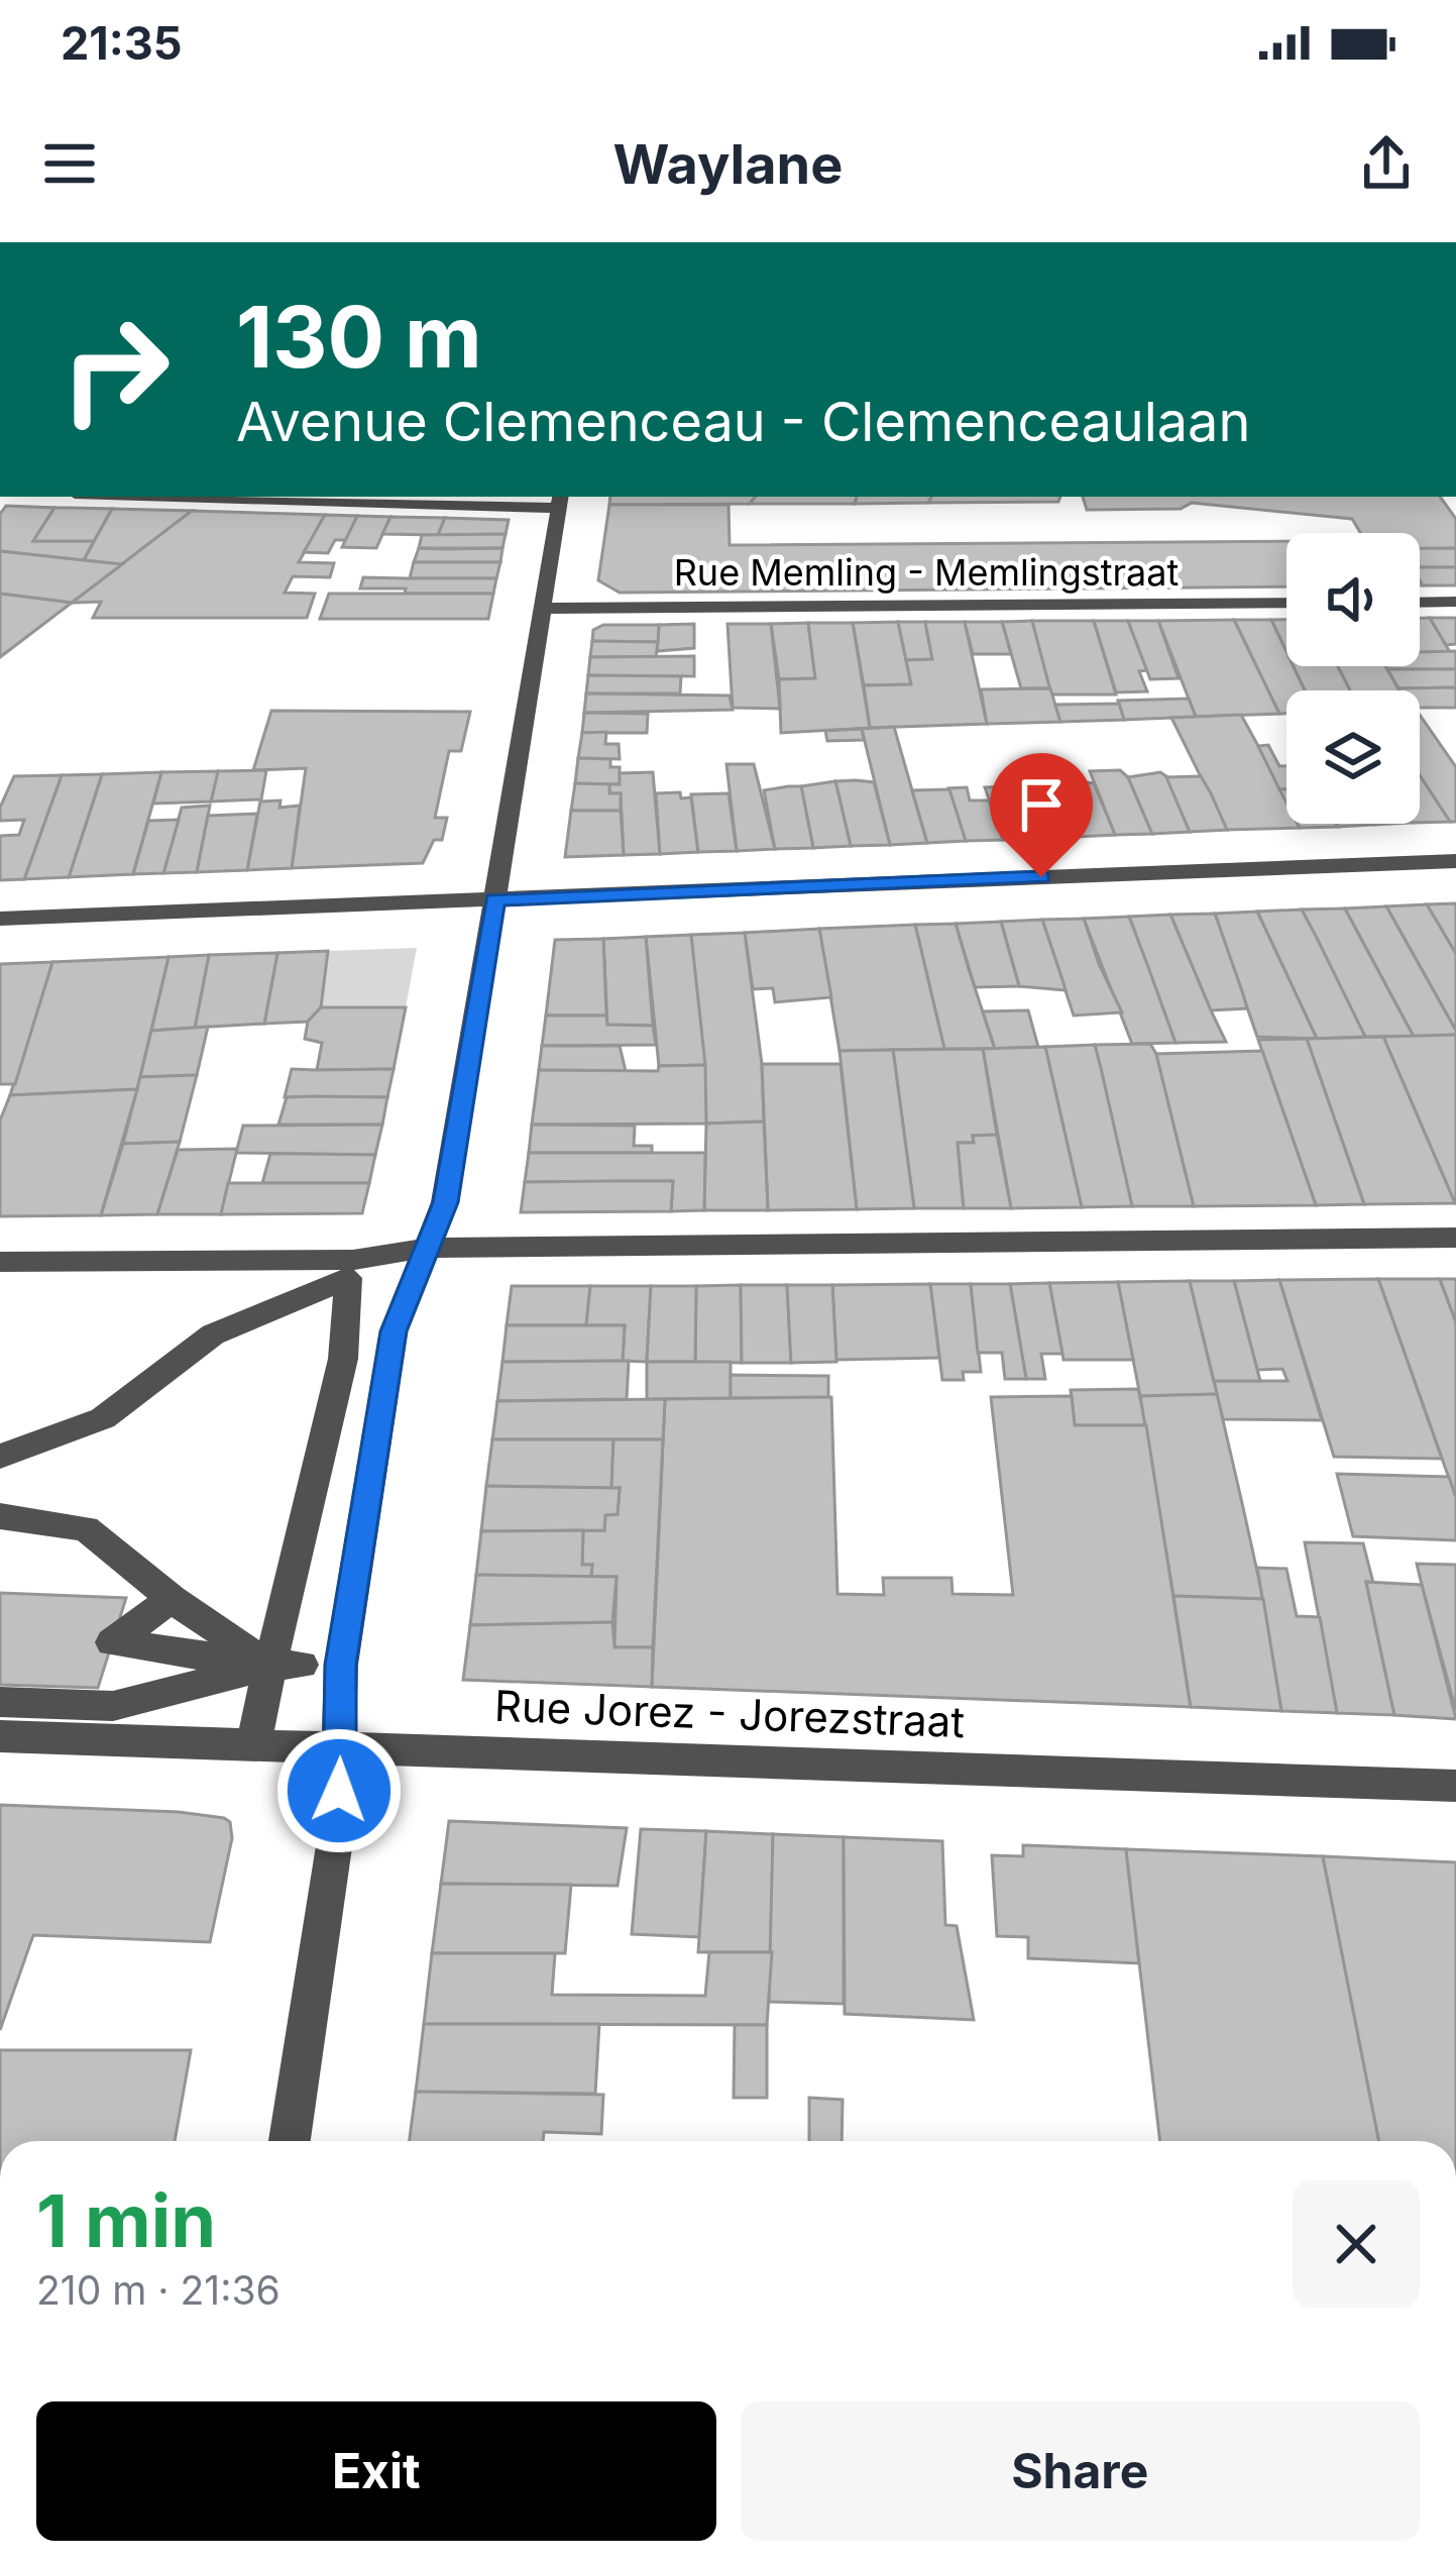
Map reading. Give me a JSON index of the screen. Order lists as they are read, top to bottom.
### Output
{
  "streets": {
    "street": ["Rue Memling - Memlingstraat", "Rue Jorez - Jorezstraat"]
  },
  "page": {
    "status": "21:35",
    "header": "Waylane",
    "turn": ["130 m", "Avenue Clemenceau - Clemenceaulaan"],
    "heading": ["1 min", "210 m · 21:36"],
    "buttons": ["Exit", "Share"]
  }
}
